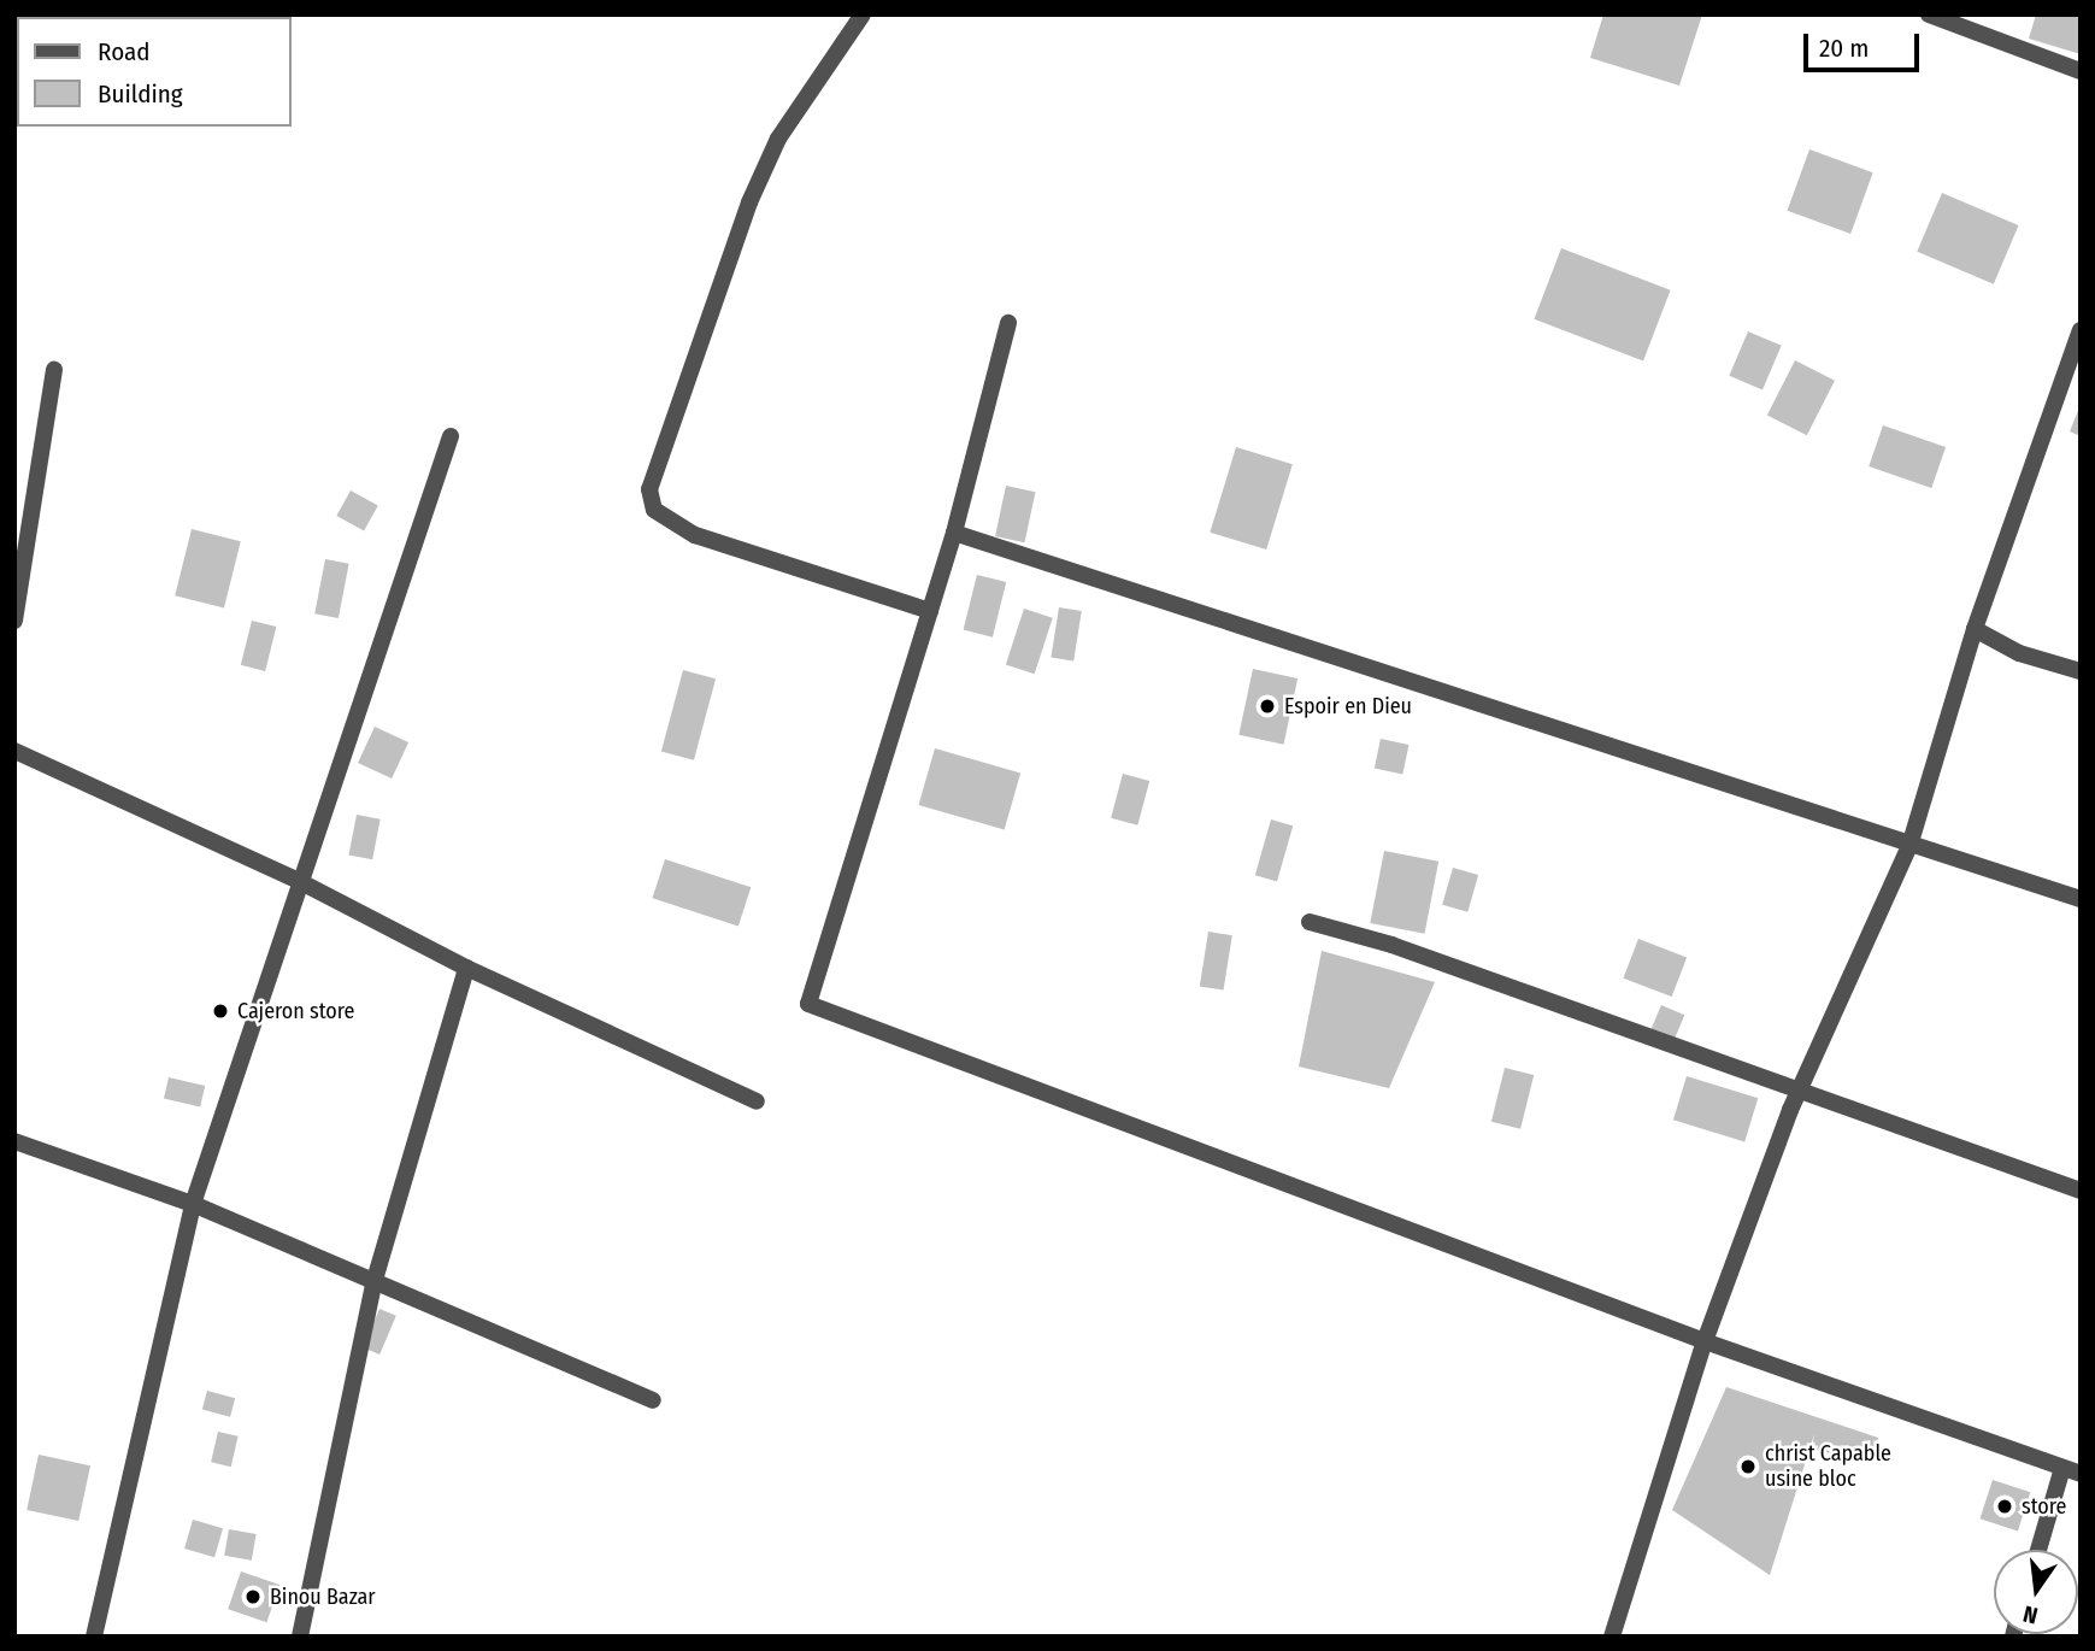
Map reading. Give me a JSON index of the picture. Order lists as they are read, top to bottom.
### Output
{
  "places": [
    "Espoir en Dieu",
    "Cajeron store",
    "christ Capable usine bloc",
    "store",
    "Binou Bazar"
  ],
  "legend": ["Road", "Building"],
  "scale_bar": "20 m",
  "north": "bottom"
}
